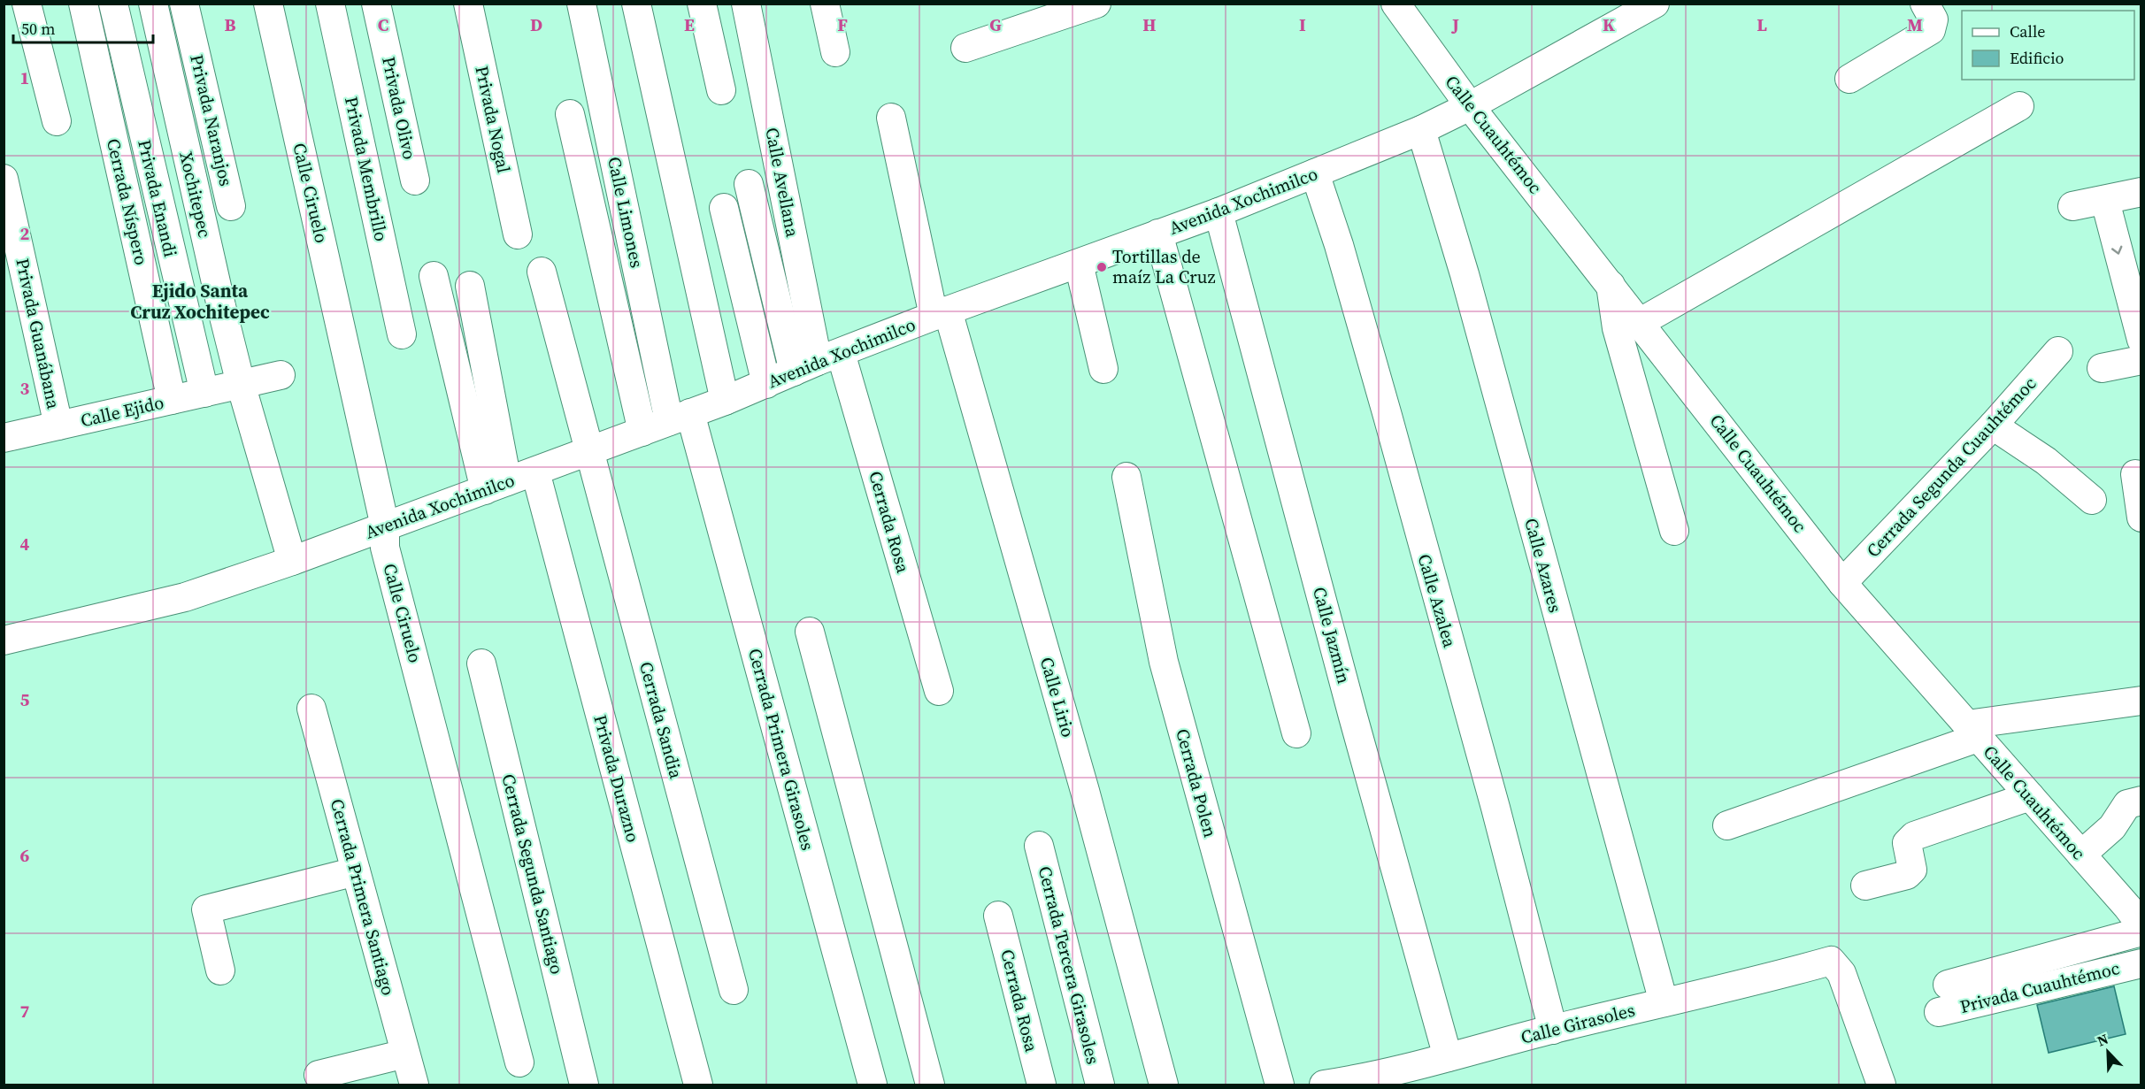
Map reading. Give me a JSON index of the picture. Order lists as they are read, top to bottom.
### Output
{
  "streets": {
    "street": [
      "Privada Olivo",
      "Privada Nogal",
      "Privada Naranjos",
      "Calle Cuauhtémoc",
      "Privada Membrillo",
      "Calle Avellana",
      "Calle Ciruelo",
      "Xochitepec",
      "Privada Enandi",
      "Avenida Xochimilco",
      "Cerrada Níspero",
      "Calle Limones",
      "Privada Guanábana",
      "Calle Ejido",
      "Cerrada Segunda Cuauhtémoc",
      "Cerrada Rosa",
      "Calle Azares",
      "Calle Azalea",
      "Calle Jazmín",
      "Calle Lirio",
      "Cerrada Sandia",
      "Cerrada Primera Girasoles",
      "Privada Durazno",
      "Cerrada Polen",
      "Cerrada Segunda Santiago",
      "Cerrada Primera Santiago",
      "Cerrada Tercera Girasoles",
      "Privada Cuauhtémoc",
      "Calle Girasoles"
    ]
  },
  "crossings": [
    ["Calle Cuauhtémoc", "Avenida Xochimilco"],
    ["Calle Cuauhtémoc", "Cerrada Segunda Cuauhtémoc"],
    ["Calle Avellana", "Avenida Xochimilco"],
    ["Calle Avellana", "Cerrada Rosa"],
    ["Calle Ciruelo", "Avenida Xochimilco"],
    ["Xochitepec", "Calle Ejido"],
    ["Privada Enandi", "Calle Ejido"],
    ["Avenida Xochimilco", "Calle Limones"],
    ["Avenida Xochimilco", "Cerrada Rosa"],
    ["Avenida Xochimilco", "Calle Azares"],
    ["Avenida Xochimilco", "Calle Azalea"],
    ["Avenida Xochimilco", "Calle Jazmín"],
    ["Avenida Xochimilco", "Calle Lirio"],
    ["Avenida Xochimilco", "Cerrada Sandia"],
    ["Avenida Xochimilco", "Cerrada Primera Girasoles"],
    ["Avenida Xochimilco", "Privada Durazno"],
    ["Cerrada Níspero", "Calle Ejido"],
    ["Calle Limones", "Cerrada Primera Girasoles"],
    ["Privada Guanábana", "Calle Ejido"],
    ["Calle Azares", "Calle Girasoles"],
    ["Calle Azalea", "Calle Girasoles"],
    ["Calle Jazmín", "Calle Girasoles"]
  ],
  "districts": ["Ejido Santa Cruz Xochitepec"],
  "places": ["Tortillas de maíz La Cruz"],
  "legend": ["Calle", "Edificio"],
  "scale_bar": "50 m",
  "north": "top left",
  "grid": {
    "columns": [
      "B",
      "C",
      "D",
      "E",
      "F",
      "G",
      "H",
      "I",
      "J",
      "K",
      "L",
      "M"
    ],
    "rows": [
      "1",
      "2",
      "3",
      "4",
      "5",
      "6",
      "7"
    ]
  }
}
